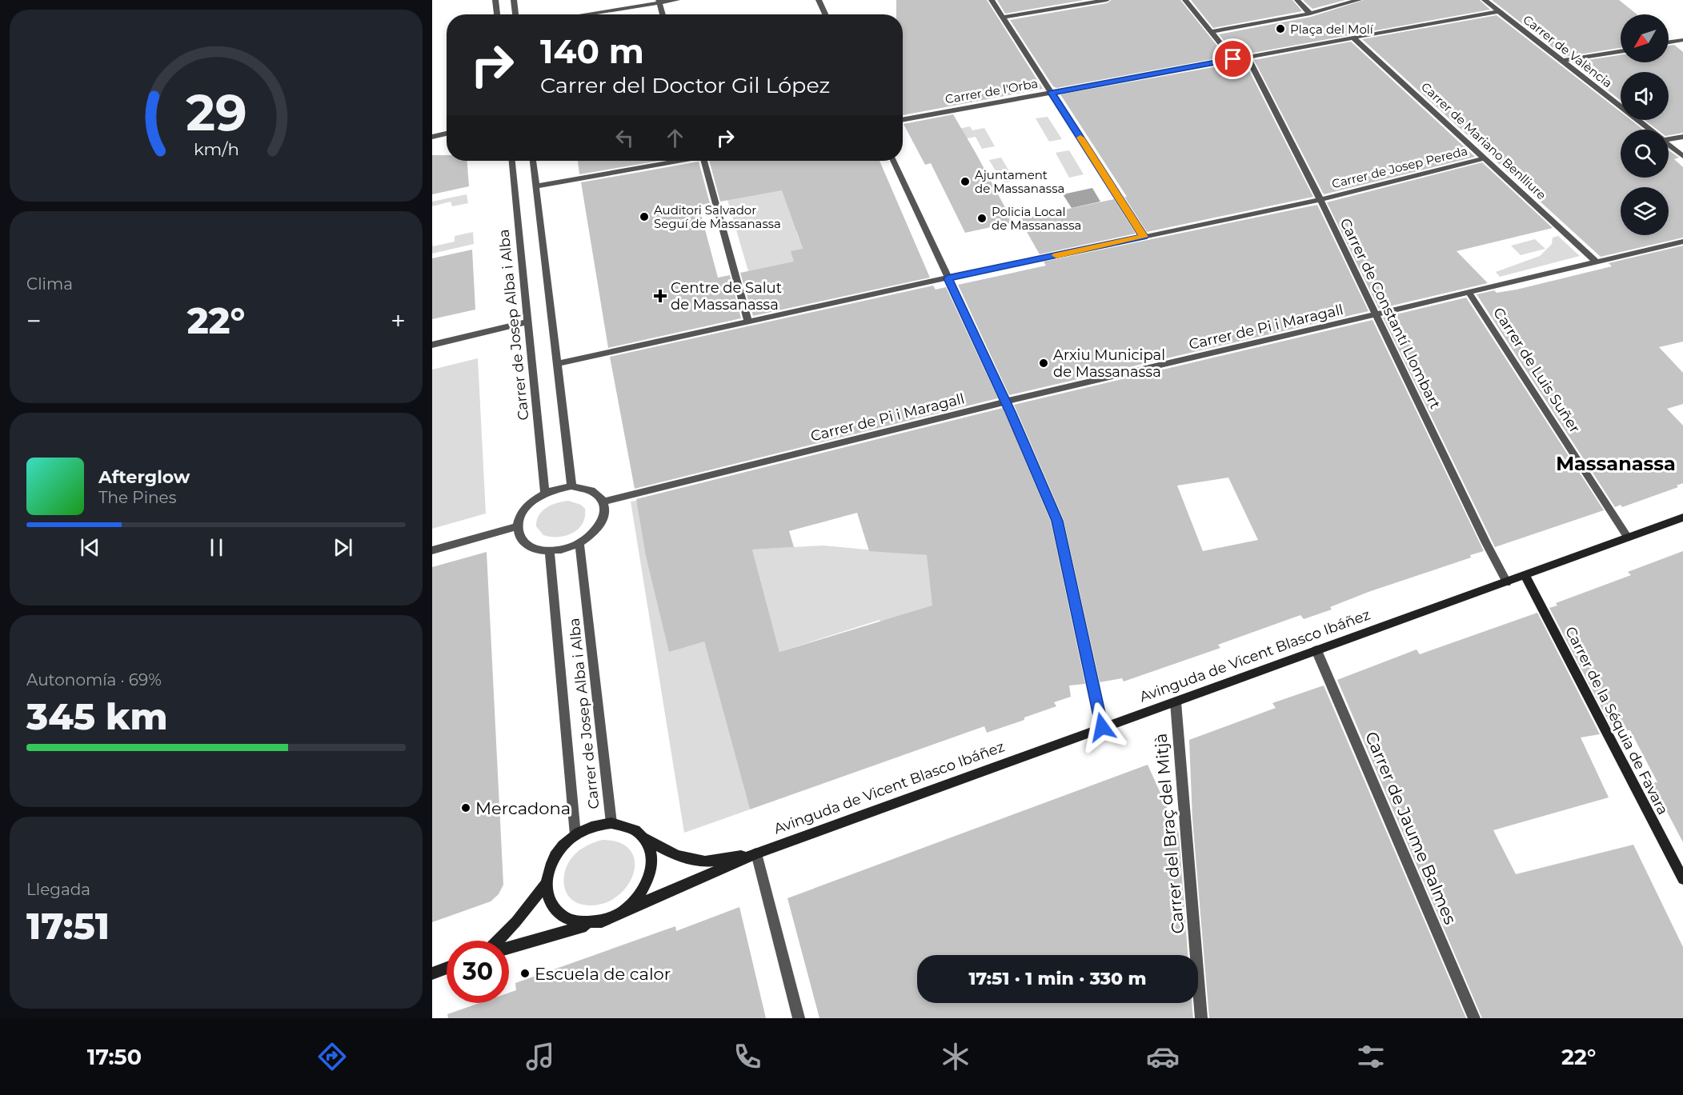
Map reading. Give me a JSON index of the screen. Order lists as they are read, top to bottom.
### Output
{
  "streets": {
    "street": [
      "Carrer de València",
      "Carrer de l'Orba",
      "Carrer de Mariano Benlliure",
      "Carrer de Josep Pereda",
      "Carrer de Constantí Llombart",
      "Carrer de Josep Alba i Alba",
      "Carrer de Pi i Maragall",
      "Carrer de Luis Suñer",
      "Avinguda de Vicent Blasco Ibáñez",
      "Carrer de la Séquia de Favara",
      "Carrer de Jaume Balmes",
      "Carrer del Braç del Mitjà"
    ]
  },
  "crossings": [
    ["Carrer de València", "Carrer de l'Orba"],
    ["Carrer de l'Orba", "Carrer de Mariano Benlliure"],
    ["Carrer de l'Orba", "Carrer de Constantí Llombart"],
    ["Carrer de Mariano Benlliure", "Carrer de Josep Pereda"],
    ["Carrer de Mariano Benlliure", "Carrer de Pi i Maragall"],
    ["Carrer de Josep Pereda", "Carrer de Constantí Llombart"],
    ["Carrer de Constantí Llombart", "Carrer de Pi i Maragall"],
    ["Carrer de Constantí Llombart", "Avinguda de Vicent Blasco Ibáñez"],
    ["Carrer de Josep Alba i Alba", "Carrer de Pi i Maragall"],
    ["Carrer de Josep Alba i Alba", "Avinguda de Vicent Blasco Ibáñez"],
    ["Carrer de Pi i Maragall", "Carrer de Luis Suñer"],
    ["Carrer de Luis Suñer", "Avinguda de Vicent Blasco Ibáñez"],
    ["Avinguda de Vicent Blasco Ibáñez", "Carrer de la Séquia de Favara"],
    ["Avinguda de Vicent Blasco Ibáñez", "Carrer de Jaume Balmes"],
    ["Avinguda de Vicent Blasco Ibáñez", "Carrer del Braç del Mitjà"]
  ],
  "districts": ["Massanassa"],
  "places": {
    "other": [
      "Plaça del Molí",
      "Ajuntament de Massanassa",
      "Auditori Salvador Seguí de Massanassa",
      "Policia Local de Massanassa",
      "Arxiu Municipal de Massanassa",
      "Mercadona",
      "Escuela de calor"
    ],
    "health": ["Centre de Salut de Massanassa"]
  },
  "north": "bottom left",
  "page": {
    "turn": ["140 m", "Carrer del Doctor Gil López"],
    "tile": [
      "Clima",
      ["Autonomía · 69%", "345 km"],
      ["Llegada", "17:51"]
    ],
    "heat": ["−", "22°", "+"],
    "song": ["Afterglow", "The Pines"],
    "limit": "30",
    "trip": "17:51 · 1 min · 330 m",
    "tabs": ["17:50", "22°"],
    "gauge": ["29", "km/h"]
  }
}
